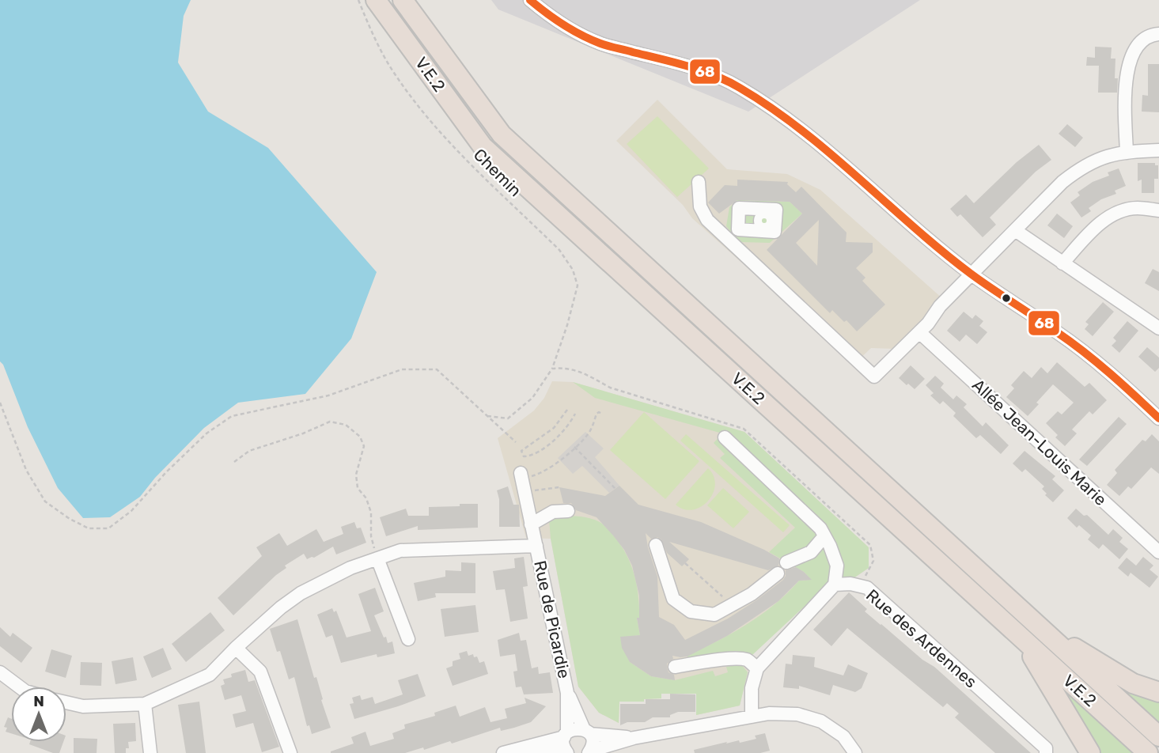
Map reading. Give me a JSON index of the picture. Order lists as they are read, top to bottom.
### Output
{
  "streets": {
    "highway": ["V.E.2"],
    "street": ["Allée Jean-Louis Marie", "Rue de Picardie", "Rue des Ardennes"],
    "path": ["Chemin"]
  },
  "lines": ["transit line 68"],
  "north": "top"
}
